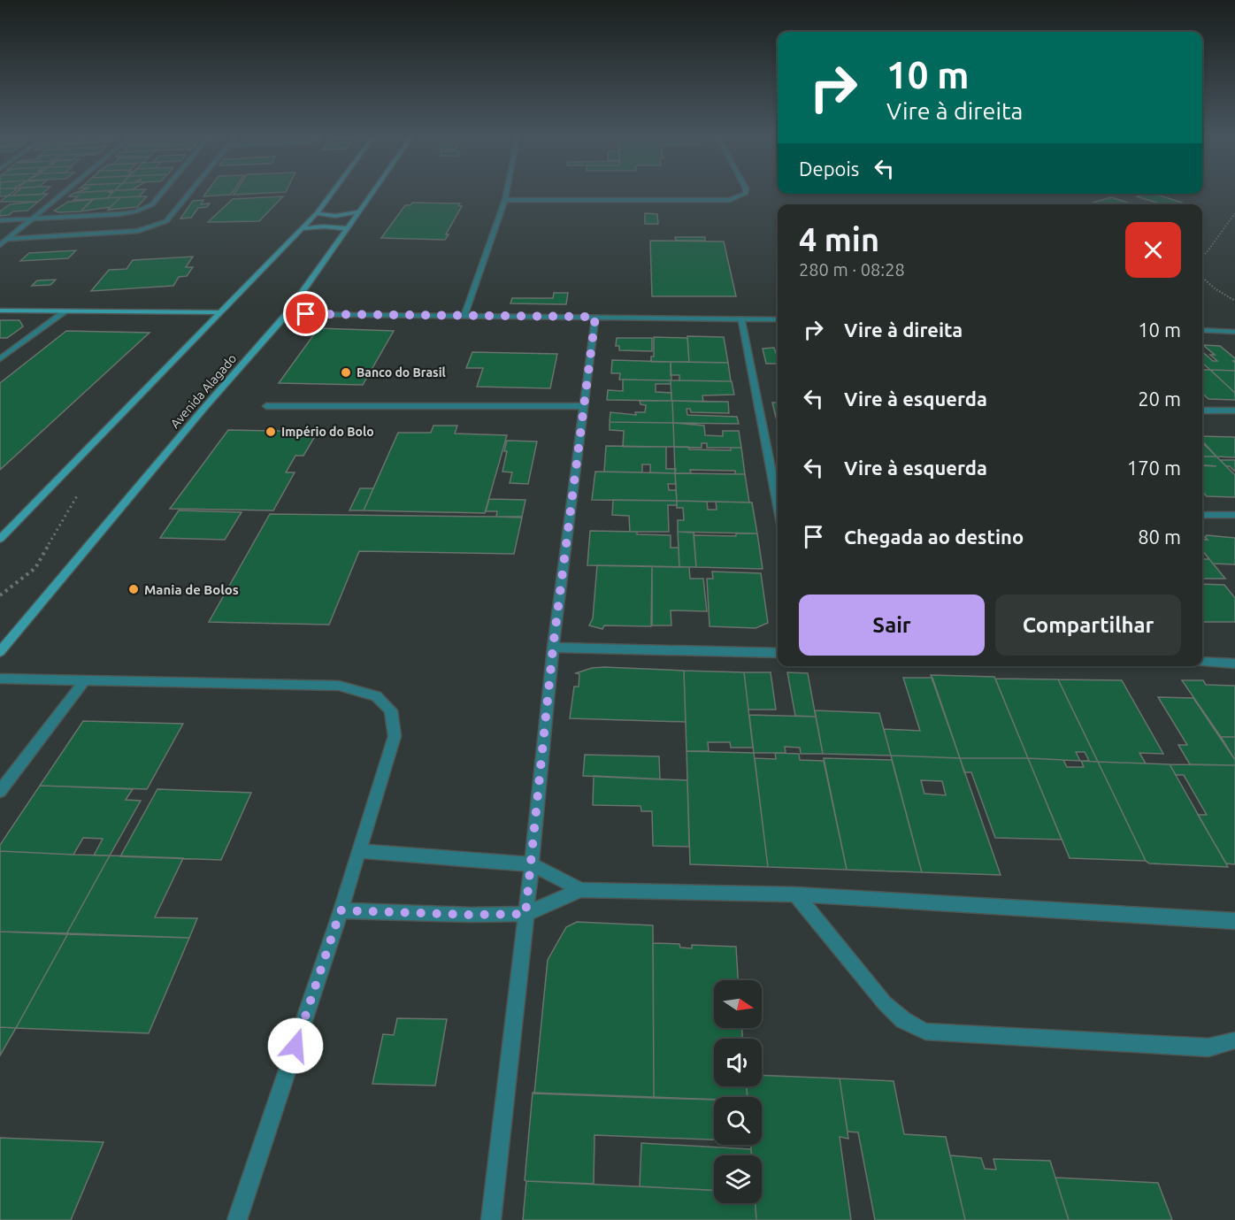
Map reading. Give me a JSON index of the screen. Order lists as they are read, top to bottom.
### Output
{
  "streets": {
    "main road": ["Avenida Alagado"]
  },
  "places": ["Banco do Brasil", "Império do Bolo", "Mania de Bolos"],
  "north": "right",
  "page": {
    "turn": ["10 m", "Vire à direita"],
    "then": "Depois",
    "heading": ["4 min", "280 m · 08:28"],
    "list": [
      {
        "name": "Vire à direita",
        "value": "10 m"
      },
      {
        "name": "Vire à esquerda",
        "value": "20 m"
      },
      {
        "name": "Vire à esquerda",
        "value": "170 m"
      },
      {
        "name": "Chegada ao destino",
        "value": "80 m"
      }
    ],
    "buttons": ["Sair", "Compartilhar"]
  }
}
